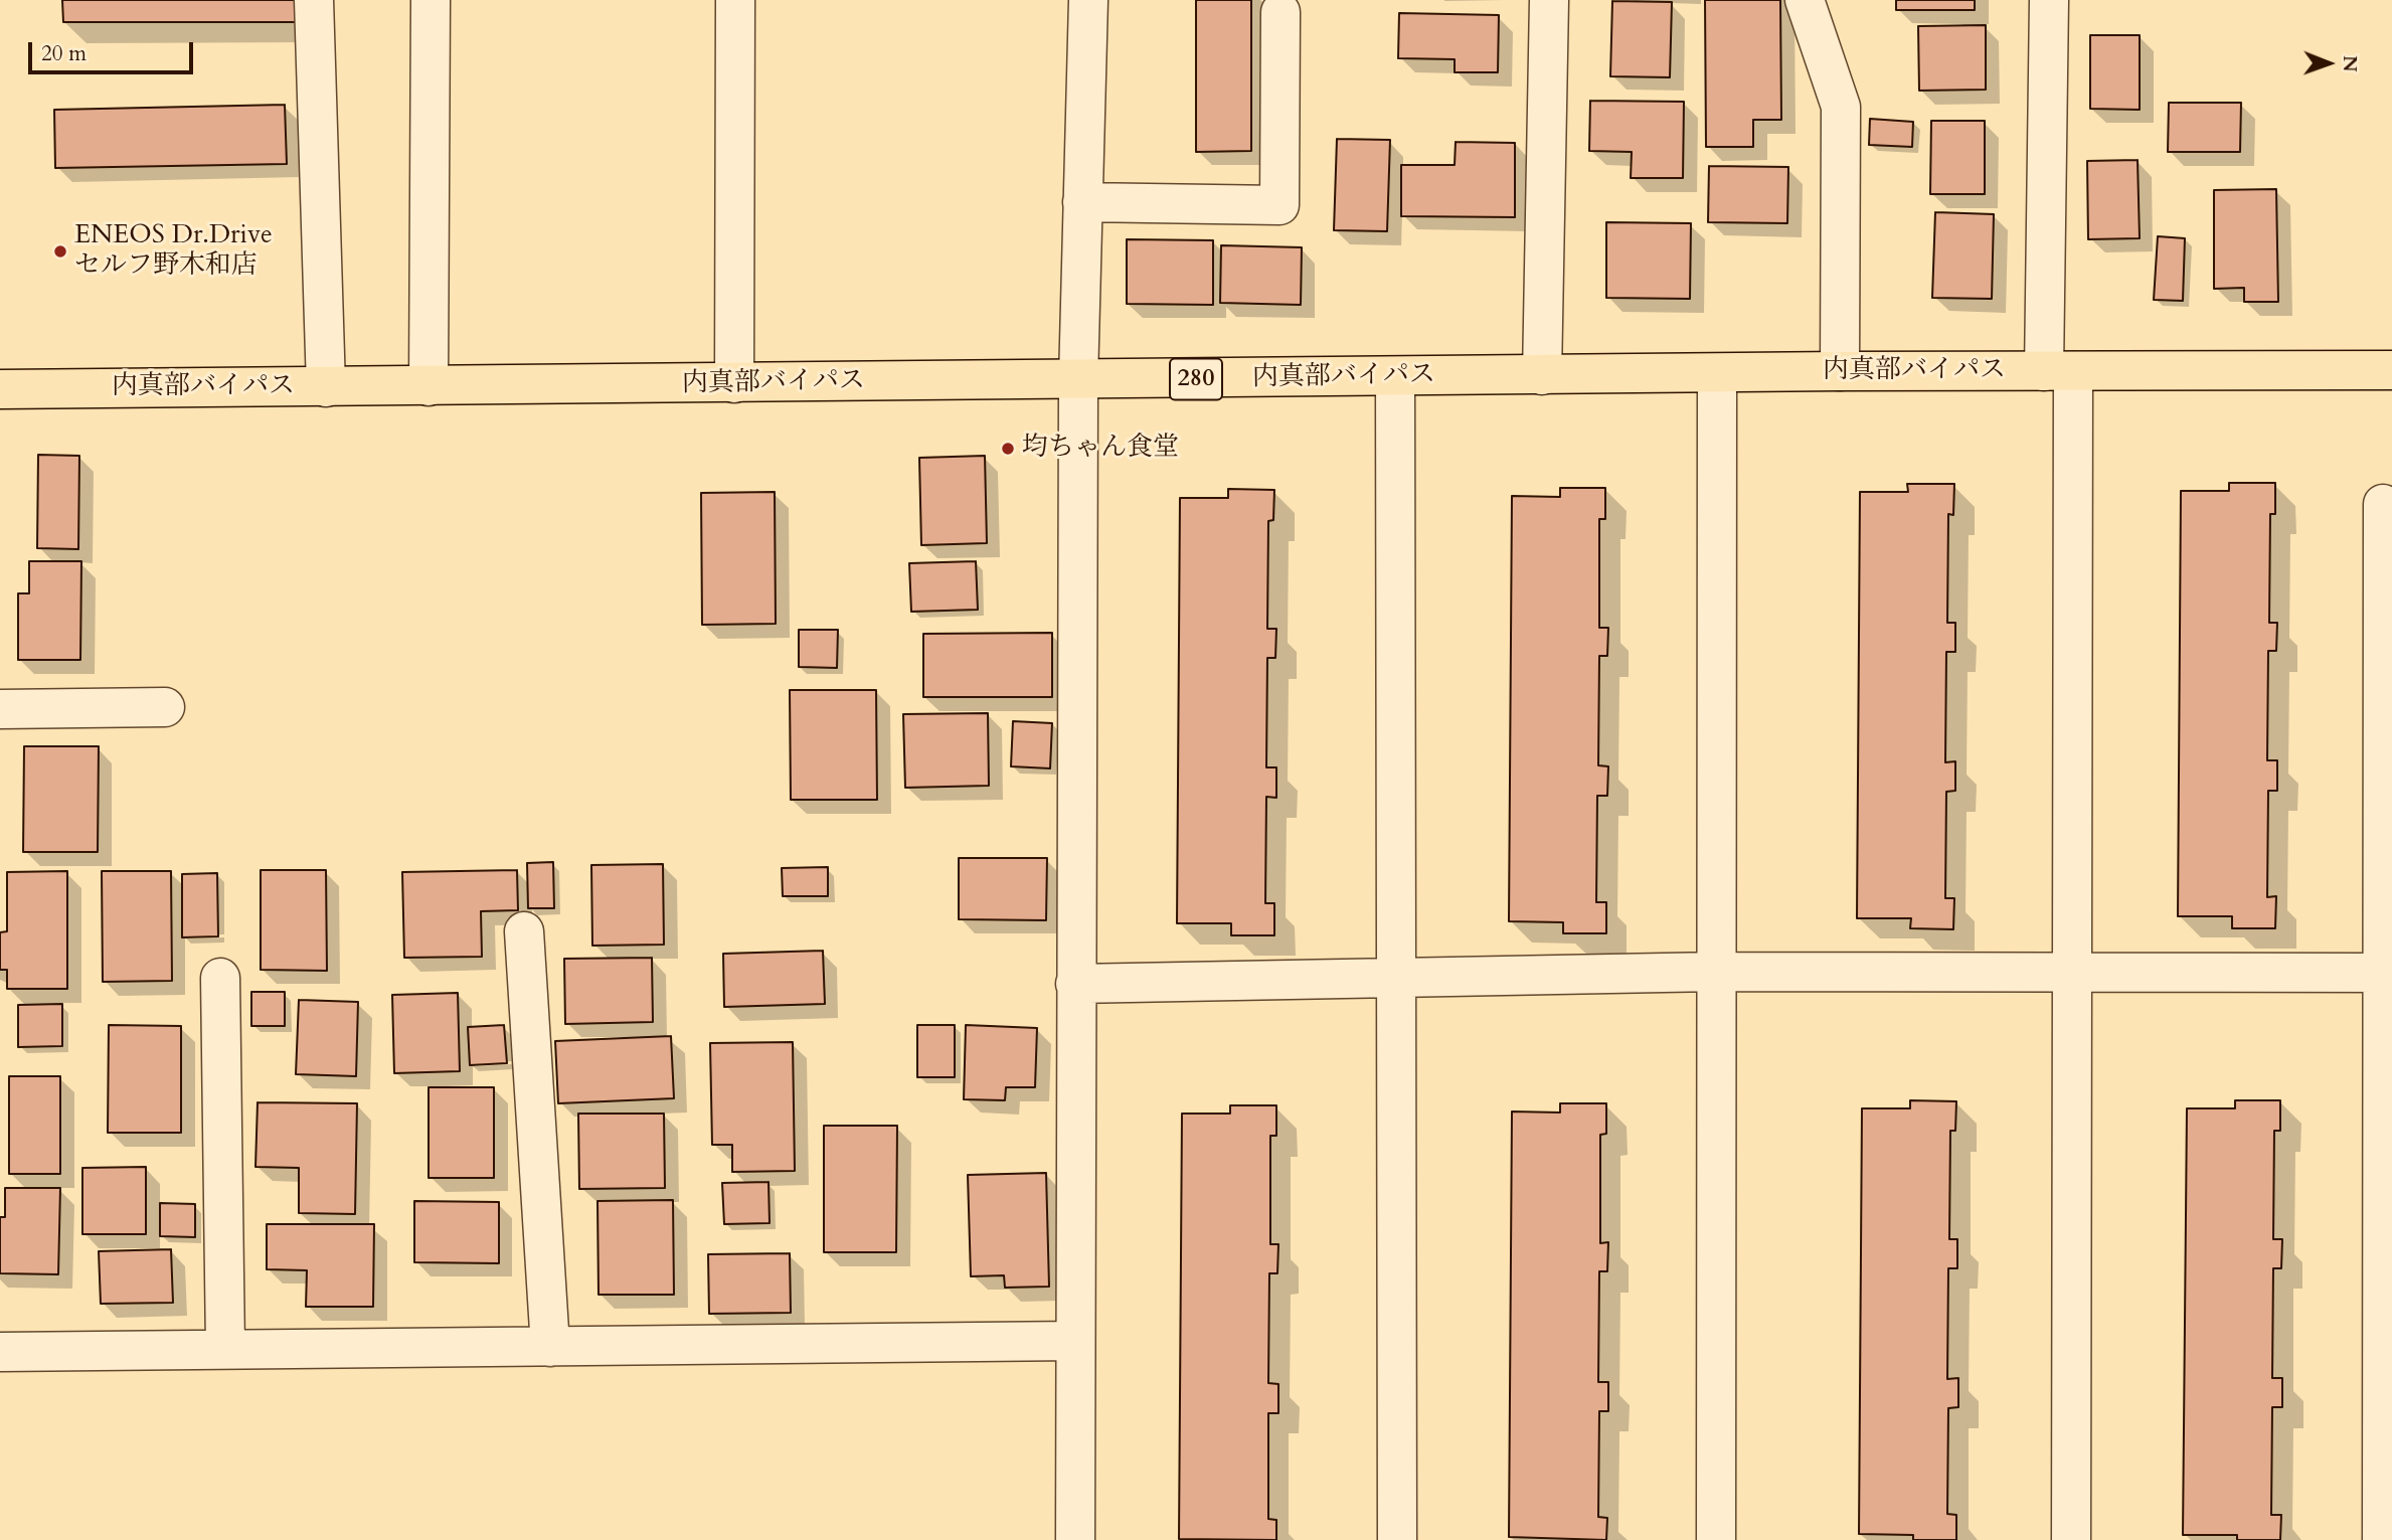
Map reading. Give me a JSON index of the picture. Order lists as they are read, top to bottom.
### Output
{
  "streets": {
    "highway": ["内真部バイパス", "280"]
  },
  "places": ["ENEOS Dr.Drive セルフ野木和店", "均ちゃん食堂"],
  "scale_bar": "20 m",
  "north": "right"
}
